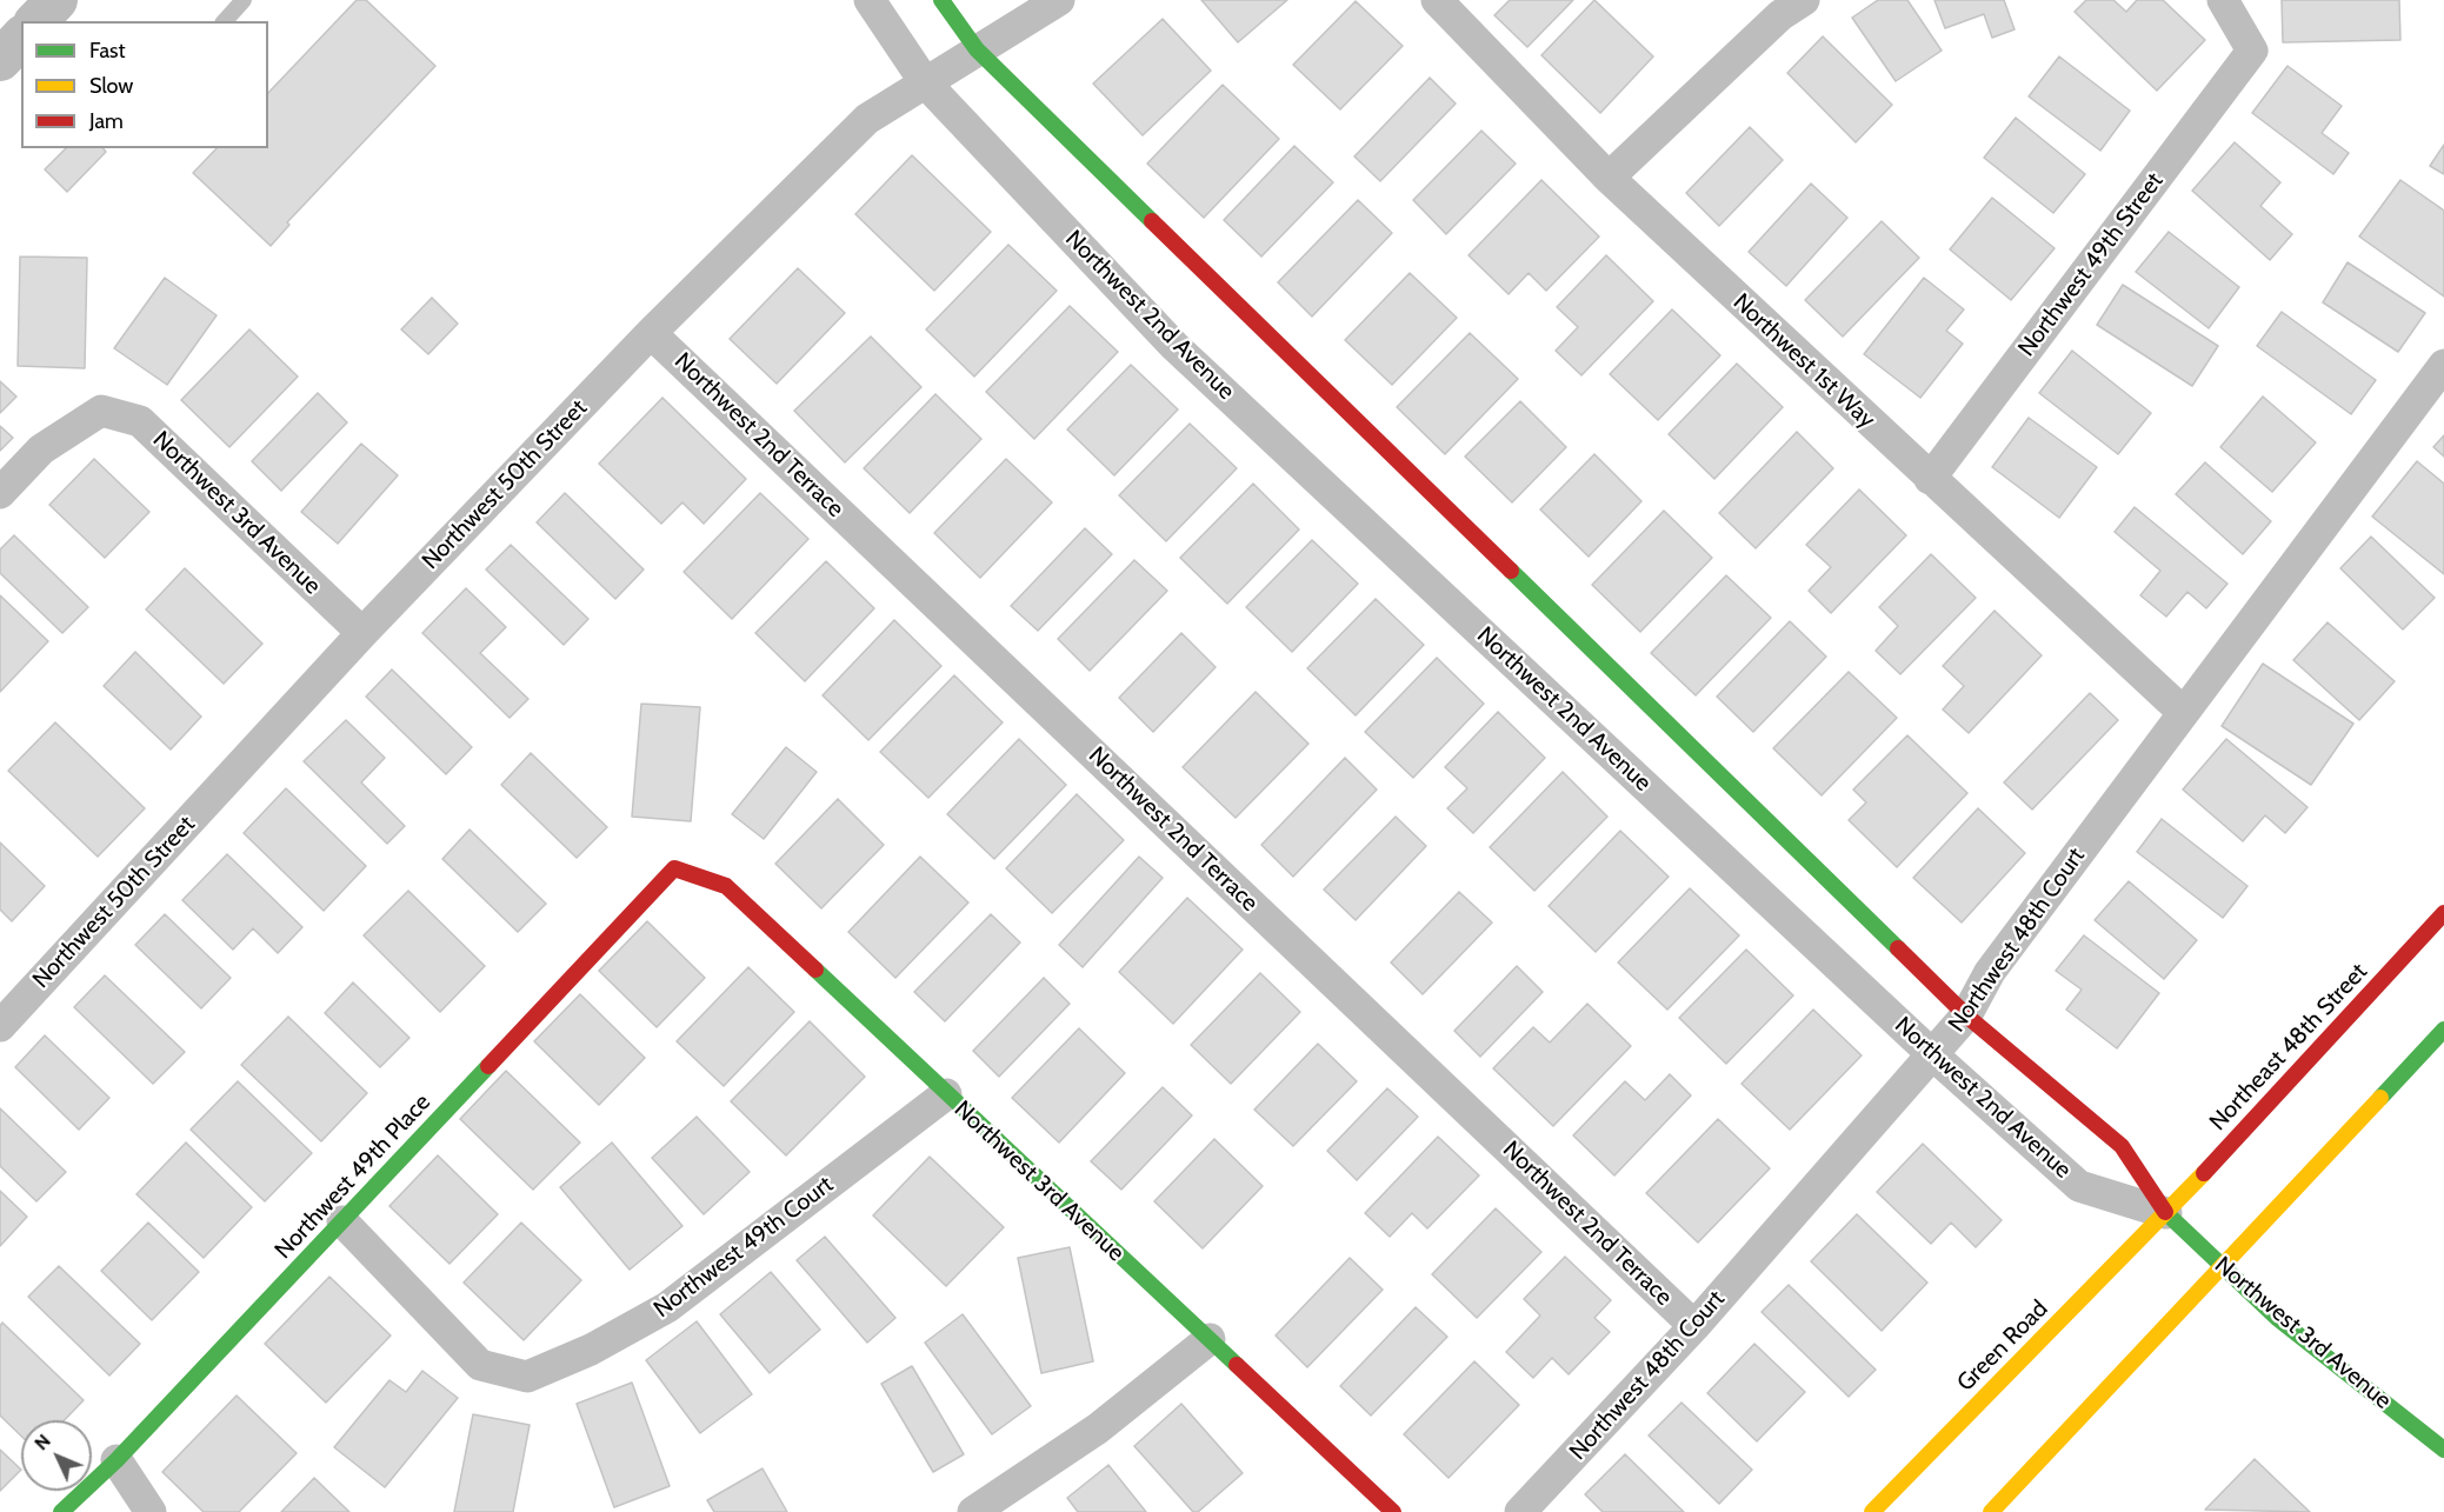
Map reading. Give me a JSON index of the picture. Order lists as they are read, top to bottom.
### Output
{
  "streets": {
    "street": [
      "Northwest 49th Street",
      "Northwest 2nd Avenue",
      "Northwest 1st Way",
      "Northwest 2nd Terrace",
      "Northwest 50th Street",
      "Northwest 3rd Avenue",
      "Northwest 48th Court",
      "Northeast 48th Street",
      "Northwest 49th Place",
      "Northwest 49th Court",
      "Green Road"
    ]
  },
  "crossings": [
    ["Northwest 49th Street", "Northwest 1st Way"],
    ["Northwest 2nd Avenue", "Northwest 50th Street"],
    ["Northwest 2nd Avenue", "Northwest 3rd Avenue"],
    ["Northwest 2nd Avenue", "Northwest 48th Court"],
    ["Northwest 2nd Avenue", "Northeast 48th Street"],
    ["Northwest 2nd Avenue", "Green Road"],
    ["Northwest 1st Way", "Northwest 48th Court"],
    ["Northwest 2nd Terrace", "Northwest 50th Street"],
    ["Northwest 2nd Terrace", "Northwest 48th Court"],
    ["Northwest 50th Street", "Northwest 3rd Avenue"],
    ["Northwest 3rd Avenue", "Northeast 48th Street"],
    ["Northwest 3rd Avenue", "Northwest 49th Place"],
    ["Northwest 3rd Avenue", "Northwest 49th Court"],
    ["Northwest 3rd Avenue", "Green Road"],
    ["Northeast 48th Street", "Green Road"],
    ["Northwest 49th Place", "Northwest 49th Court"]
  ],
  "legend": ["Fast", "Slow", "Jam"],
  "north": "top left"
}
